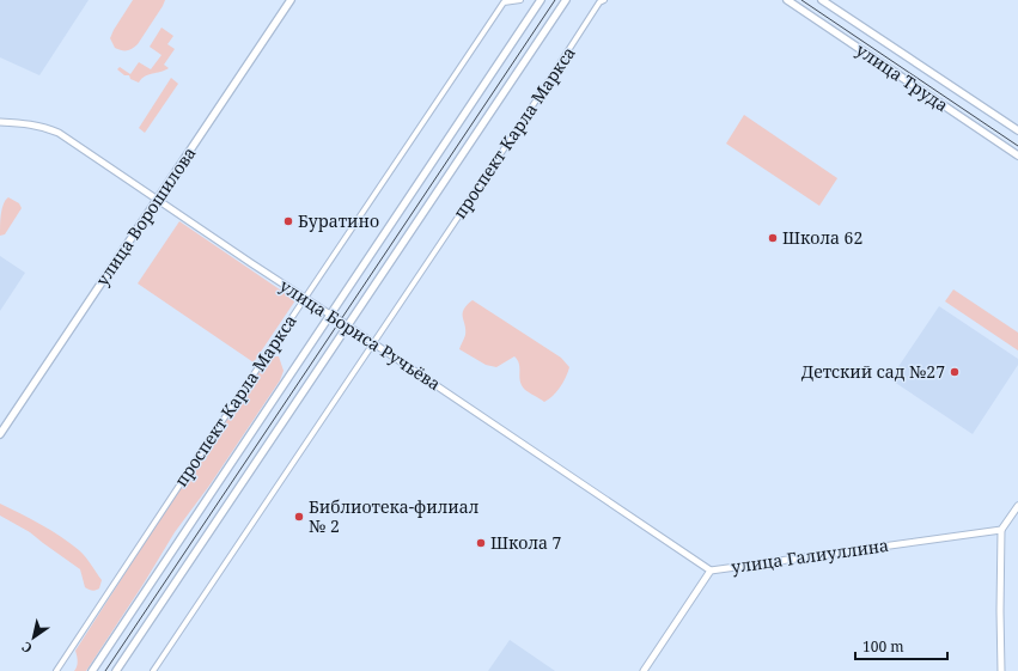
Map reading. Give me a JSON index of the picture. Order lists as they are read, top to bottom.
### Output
{
  "streets": {
    "main road": [
      "улица Труда",
      "проспект Карла Маркса",
      "улица Ворошилова",
      "улица Бориса Ручьёва"
    ],
    "street": ["улица Галиуллина"]
  },
  "crossings": [
    ["проспект Карла Маркса", "улица Бориса Ручьёва"],
    ["улица Ворошилова", "улица Бориса Ручьёва"],
    ["улица Бориса Ручьёва", "улица Галиуллина"]
  ],
  "places": [
    "Буратино",
    "Школа 62",
    "Детский сад №27",
    "Библиотека-филиал № 2",
    "Школа 7"
  ],
  "scale_bar": "100 m",
  "north": "bottom left"
}
